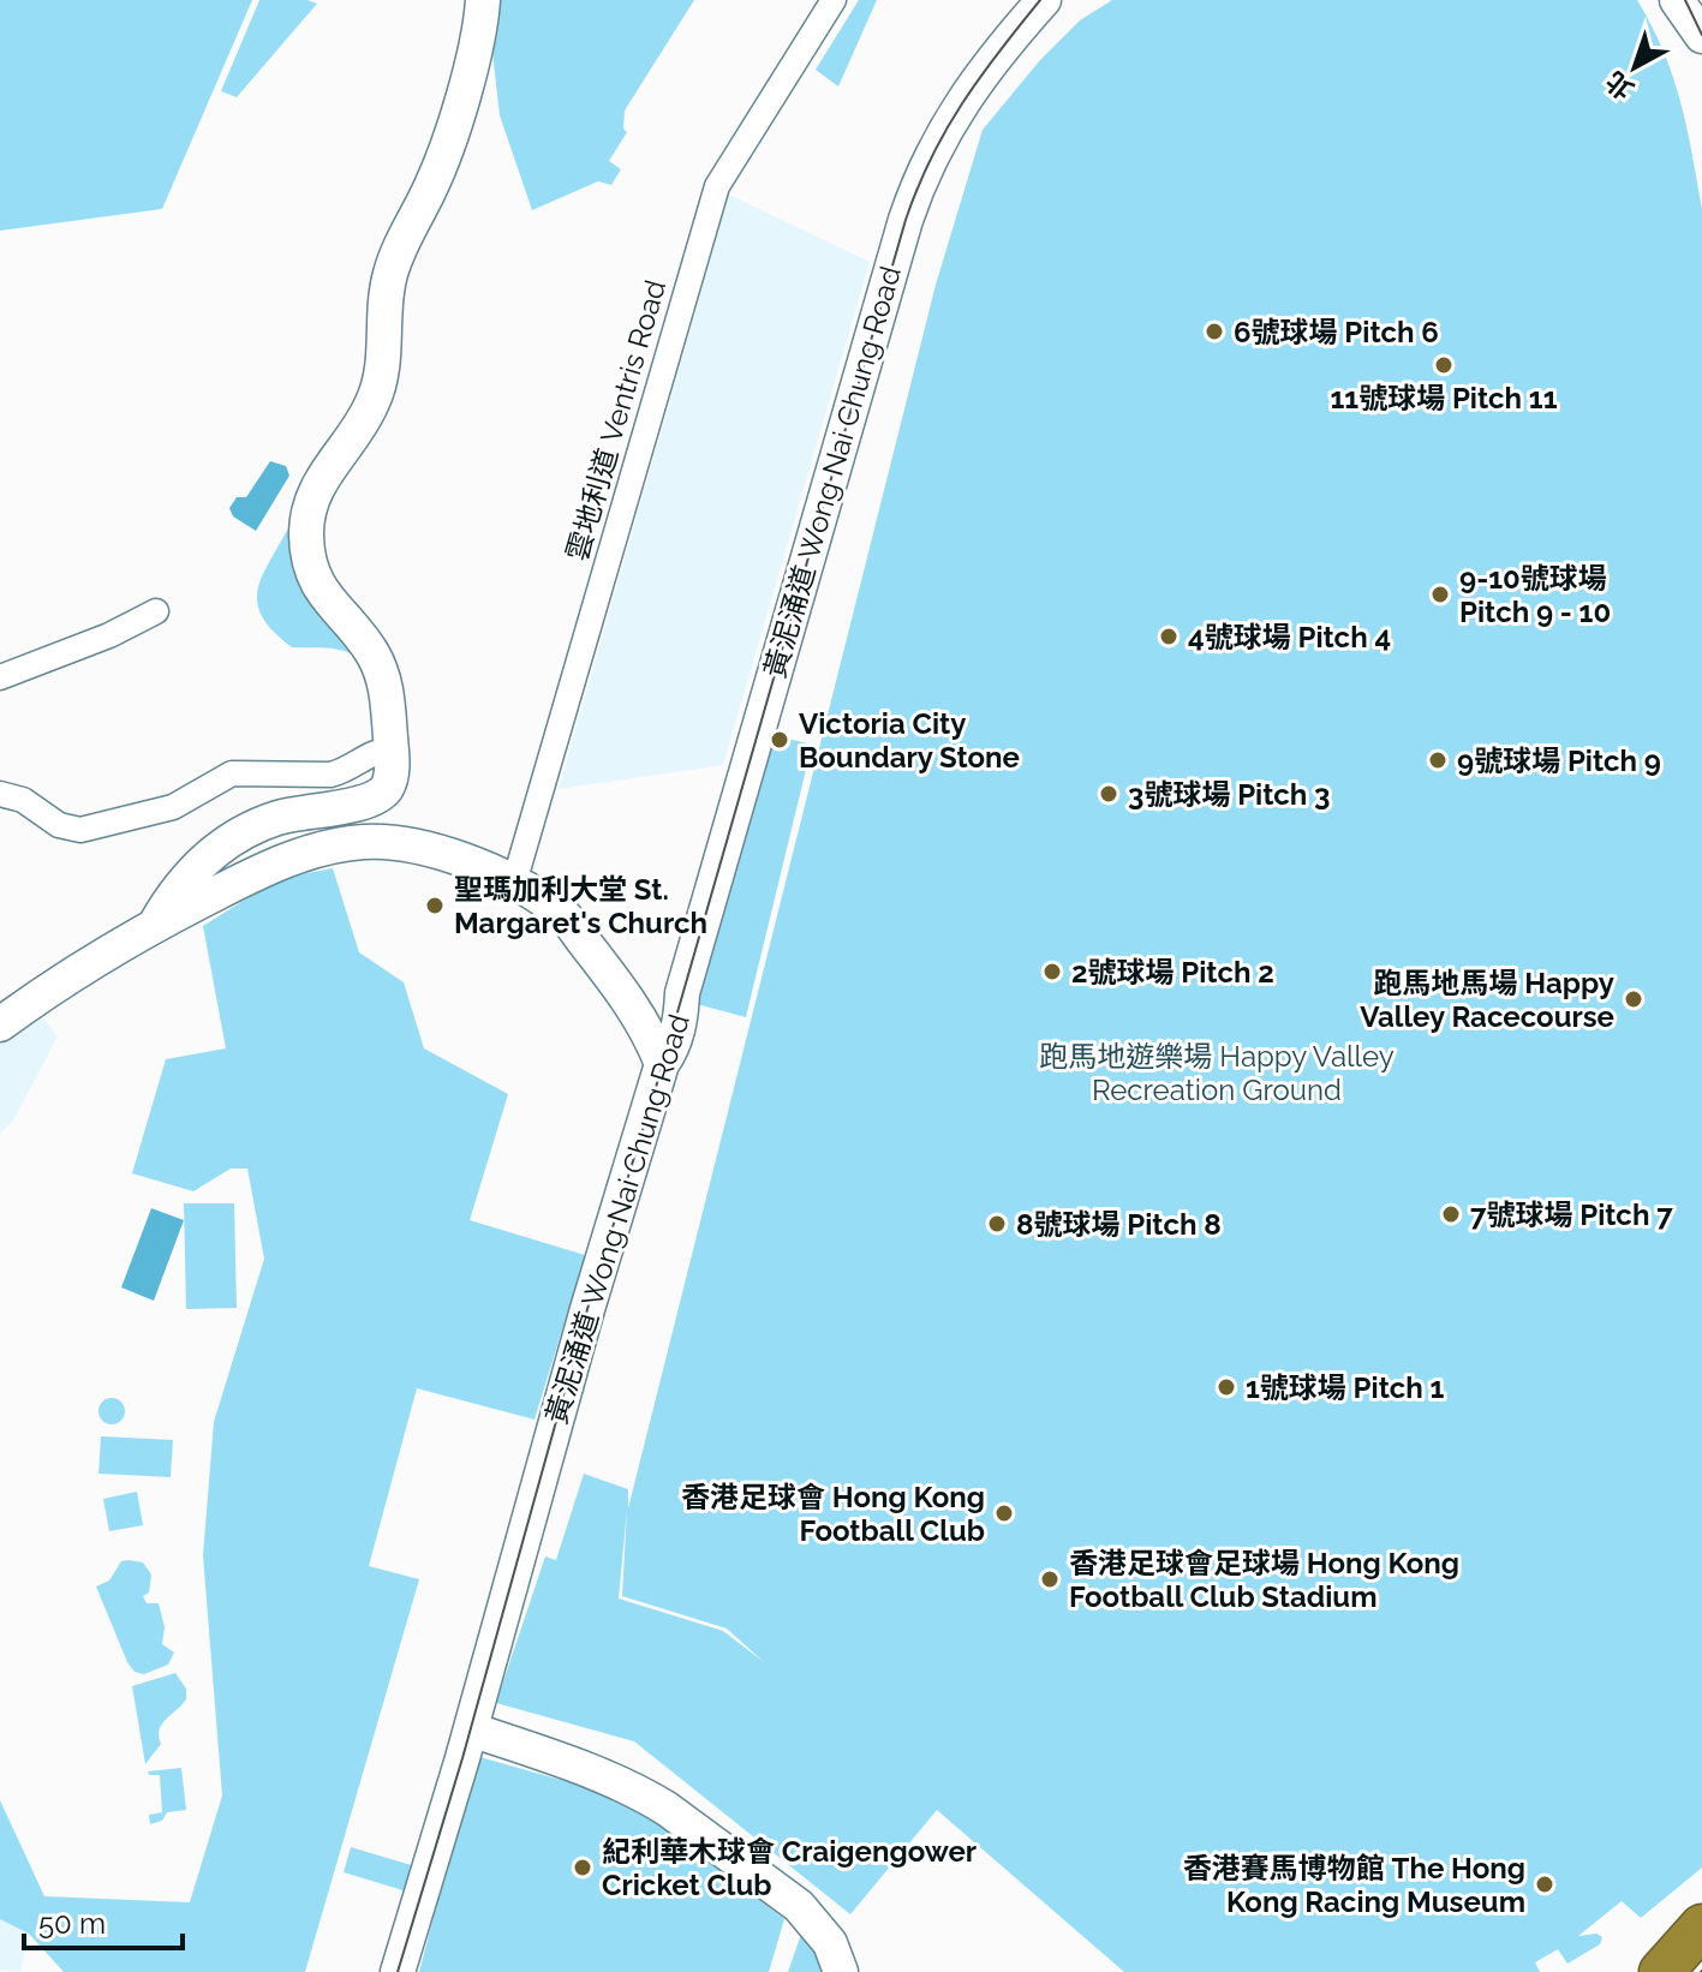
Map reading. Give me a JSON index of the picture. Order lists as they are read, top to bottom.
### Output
{
  "streets": {
    "street": ["雲地利道 Ventris Road", "黃泥涌道 Wong Nai Chung Road"]
  },
  "parks": ["跑馬地遊樂場 Happy Valley Recreation Ground"],
  "places": [
    "6號球場 Pitch 6",
    "11號球場 Pitch 11",
    "9-10號球場 Pitch 9 - 10",
    "4號球場 Pitch 4",
    "Victoria City Boundary Stone",
    "9號球場 Pitch 9",
    "3號球場 Pitch 3",
    "聖瑪加利大堂 St. Margaret's Church",
    "2號球場 Pitch 2",
    "跑馬地馬場 Happy Valley Racecourse",
    "7號球場 Pitch 7",
    "8號球場 Pitch 8",
    "1號球場 Pitch 1",
    "香港足球會 Hong Kong Football Club",
    "香港足球會足球場 Hong Kong Football Club Stadium",
    "紀利華木球會 Craigengower Cricket Club",
    "香港賽馬博物館 The Hong Kong Racing Museum"
  ],
  "scale_bar": "50 m",
  "north": "bottom left"
}
